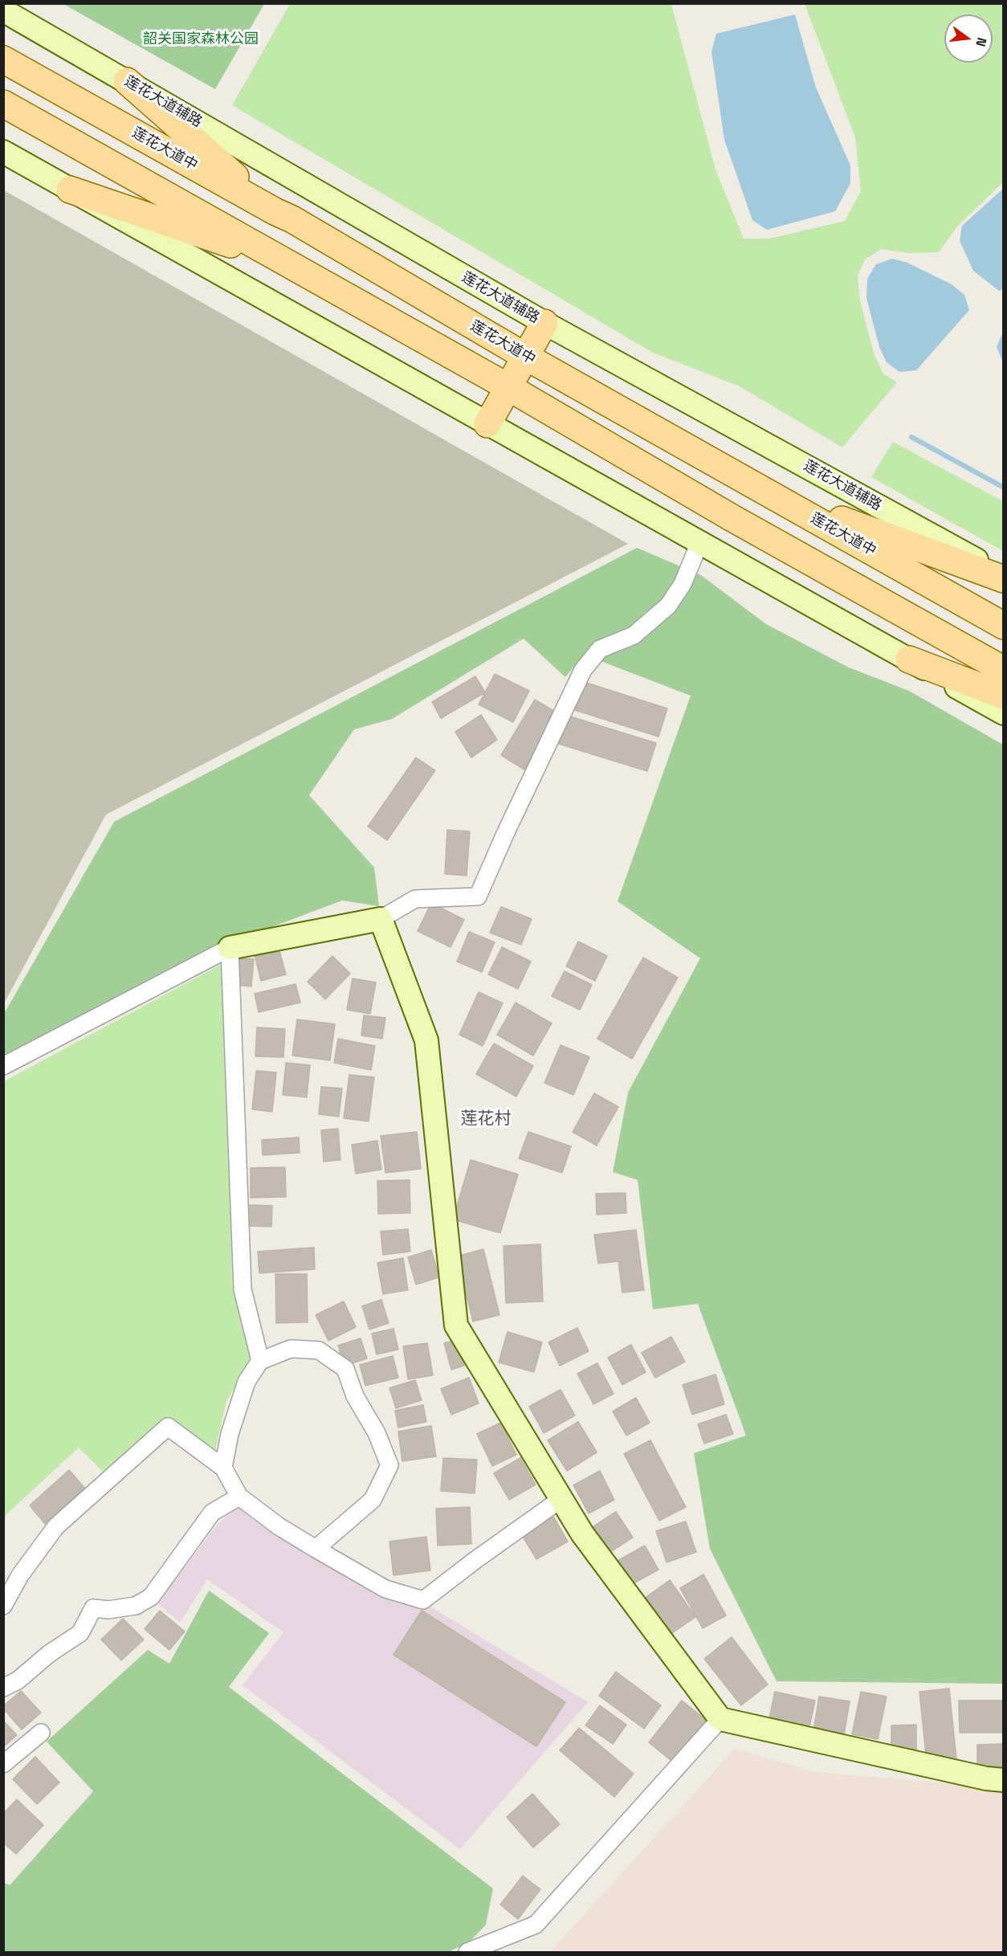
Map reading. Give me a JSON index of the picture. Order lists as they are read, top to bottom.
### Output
{
  "streets": {
    "main road": ["莲花大道中"],
    "street": ["莲花大道辅路"]
  },
  "districts": ["莲花村"],
  "parks": ["韶关国家森林公园"],
  "north": "right"
}
